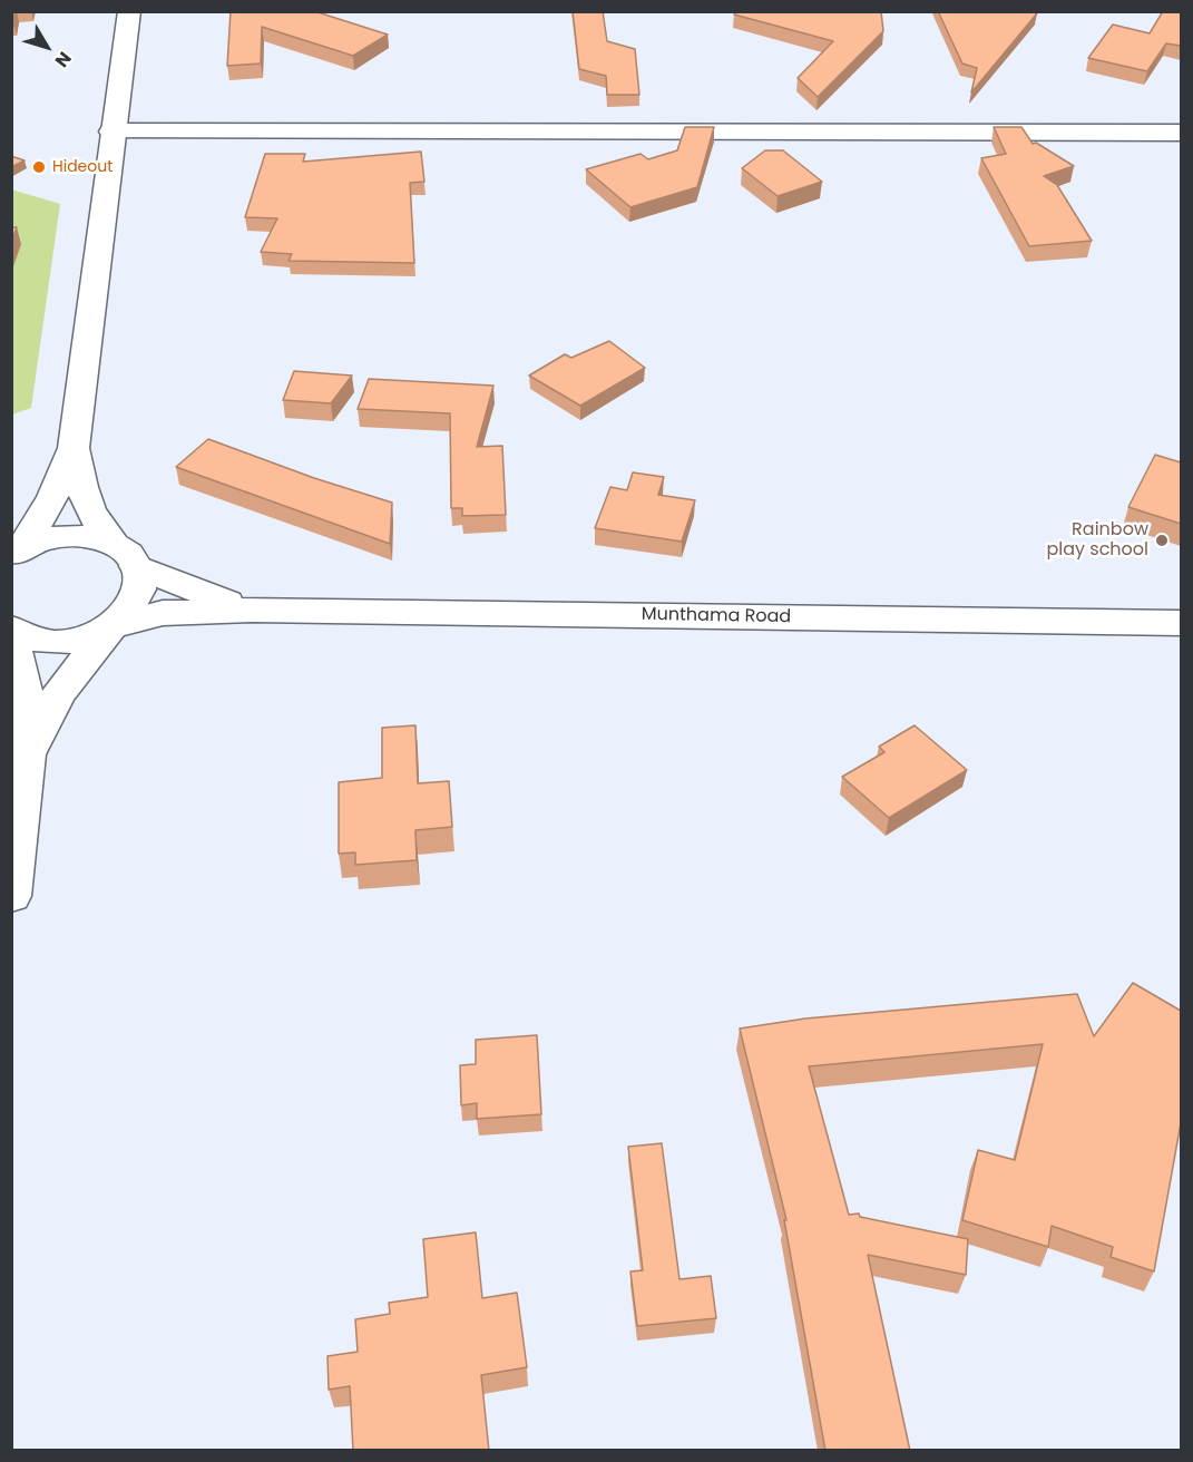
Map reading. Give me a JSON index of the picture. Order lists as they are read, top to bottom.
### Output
{
  "streets": {
    "street": ["Munthama Road"]
  },
  "places": ["Hideout", "Rainbow play school"],
  "north": "bottom right"
}
